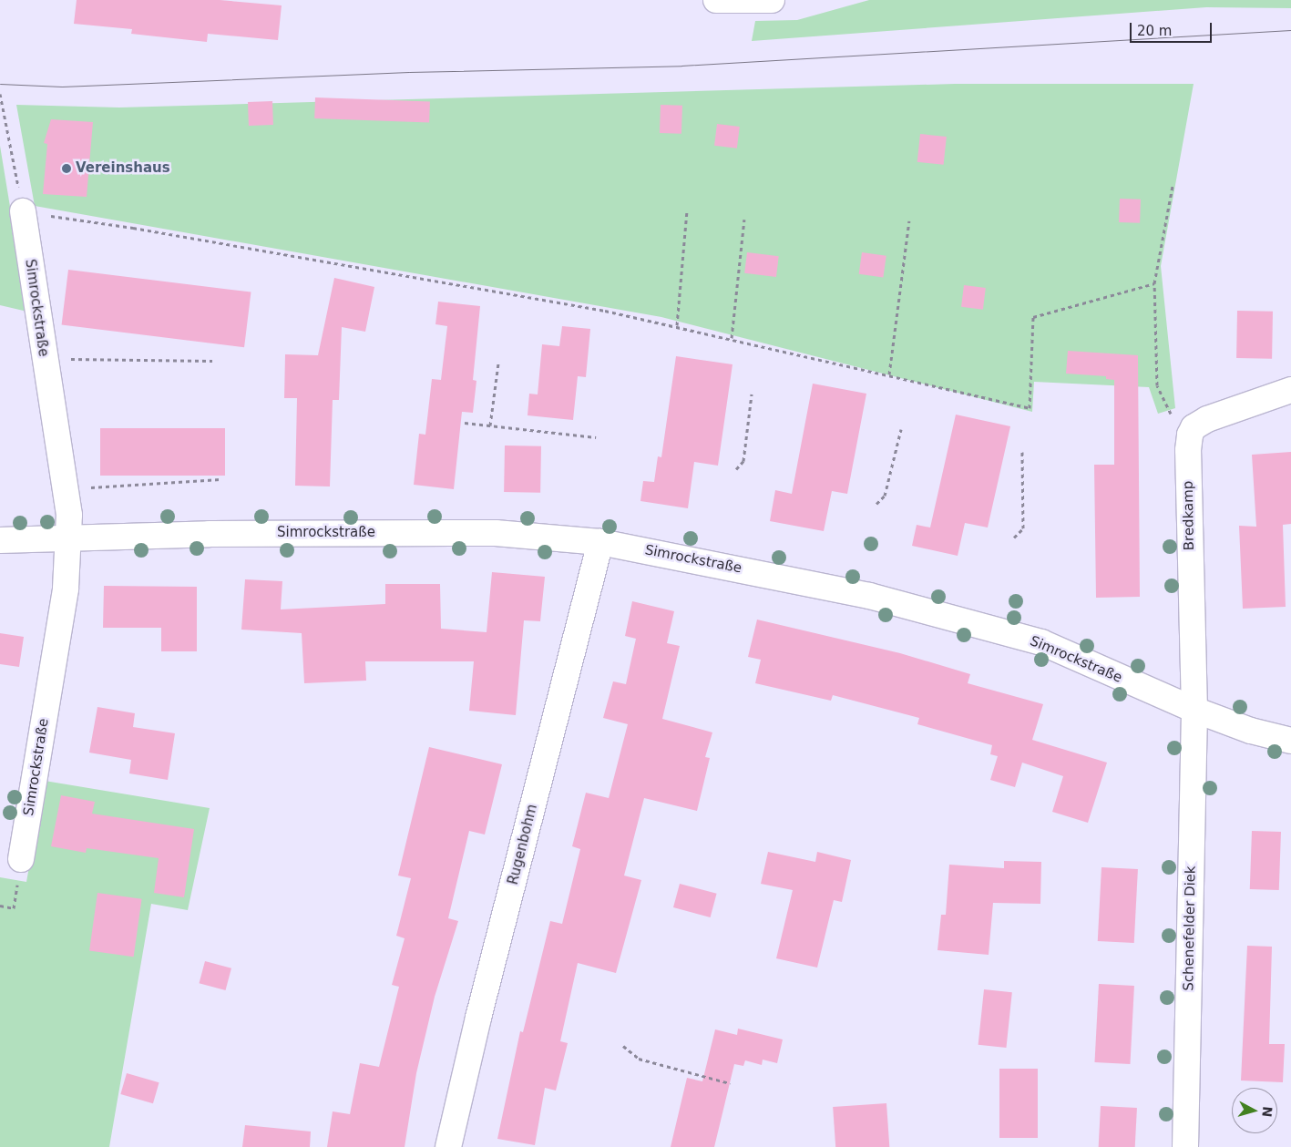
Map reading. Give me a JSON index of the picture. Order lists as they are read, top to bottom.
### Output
{
  "streets": {
    "street": [
      "Simrockstraße",
      "Bredkamp",
      "Rugenbohm",
      "Schenefelder Diek"
    ]
  },
  "crossings": [
    ["Simrockstraße", "Bredkamp"],
    ["Simrockstraße", "Rugenbohm"],
    ["Simrockstraße", "Schenefelder Diek"],
    ["Bredkamp", "Schenefelder Diek"]
  ],
  "places": ["Vereinshaus"],
  "scale_bar": "20 m",
  "north": "right"
}
